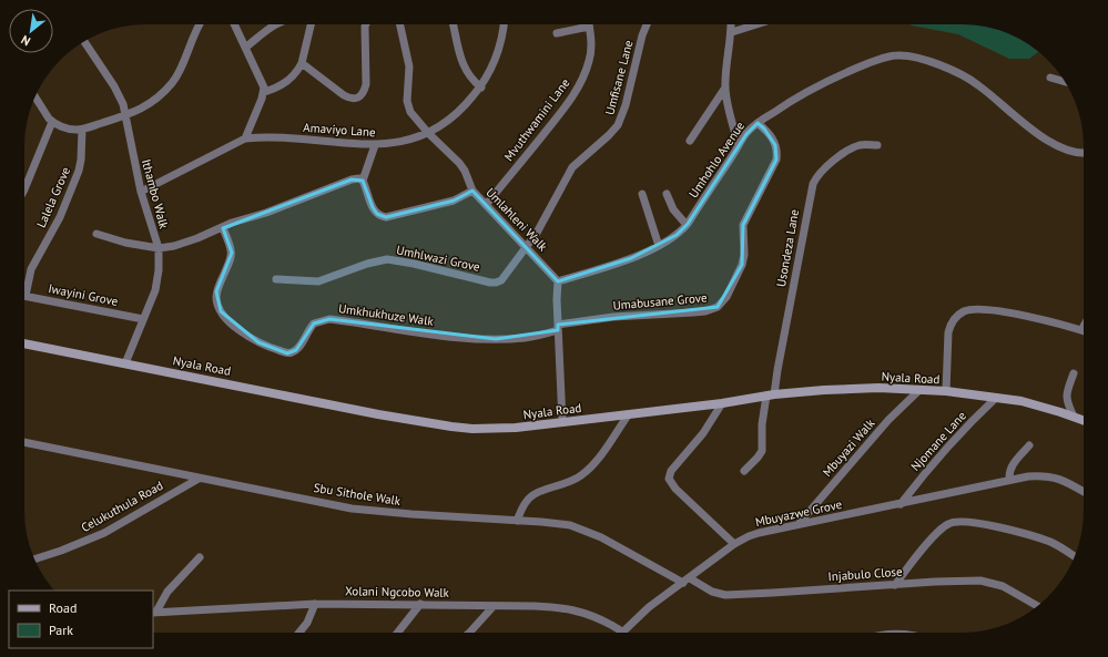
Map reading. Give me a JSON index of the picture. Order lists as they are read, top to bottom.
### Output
{
  "streets": {
    "street": [
      "Umfisane Lane",
      "Mvuthwamini Lane",
      "Amaviyo Lane",
      "Umhohlo Avenue",
      "Ithambo Walk",
      "Lalela Grove",
      "Umlahleni Walk",
      "Usondeza Lane",
      "Umhlwazi Grove",
      "Iwayini Grove",
      "Umabusane Grove",
      "Umkhukhuze Walk",
      "Nyala Road",
      "Njomane Lane",
      "Mbuyazi Walk",
      "Sbu Sithole Walk",
      "Celukuthula Road",
      "Mbuyazwe Grove",
      "Injabulo Close",
      "Xolani Ngcobo Walk"
    ]
  },
  "crossings": [
    ["Umfisane Lane", "Umlahleni Walk"],
    ["Umfisane Lane", "Umhlwazi Grove"],
    ["Mvuthwamini Lane", "Umlahleni Walk"],
    ["Amaviyo Lane", "Ithambo Walk"],
    ["Amaviyo Lane", "Umlahleni Walk"],
    ["Umhohlo Avenue", "Umlahleni Walk"],
    ["Umhohlo Avenue", "Umabusane Grove"],
    ["Ithambo Walk", "Iwayini Grove"],
    ["Ithambo Walk", "Nyala Road"],
    ["Umlahleni Walk", "Umhlwazi Grove"],
    ["Usondeza Lane", "Nyala Road"],
    ["Umabusane Grove", "Umkhukhuze Walk"],
    ["Nyala Road", "Njomane Lane"],
    ["Nyala Road", "Mbuyazi Walk"],
    ["Njomane Lane", "Mbuyazwe Grove"],
    ["Mbuyazi Walk", "Mbuyazwe Grove"],
    ["Sbu Sithole Walk", "Celukuthula Road"],
    ["Sbu Sithole Walk", "Mbuyazwe Grove"],
    ["Sbu Sithole Walk", "Injabulo Close"],
    ["Mbuyazwe Grove", "Injabulo Close"],
    ["Mbuyazwe Grove", "Xolani Ngcobo Walk"]
  ],
  "legend": ["Road", "Park"],
  "north": "bottom left"
}
